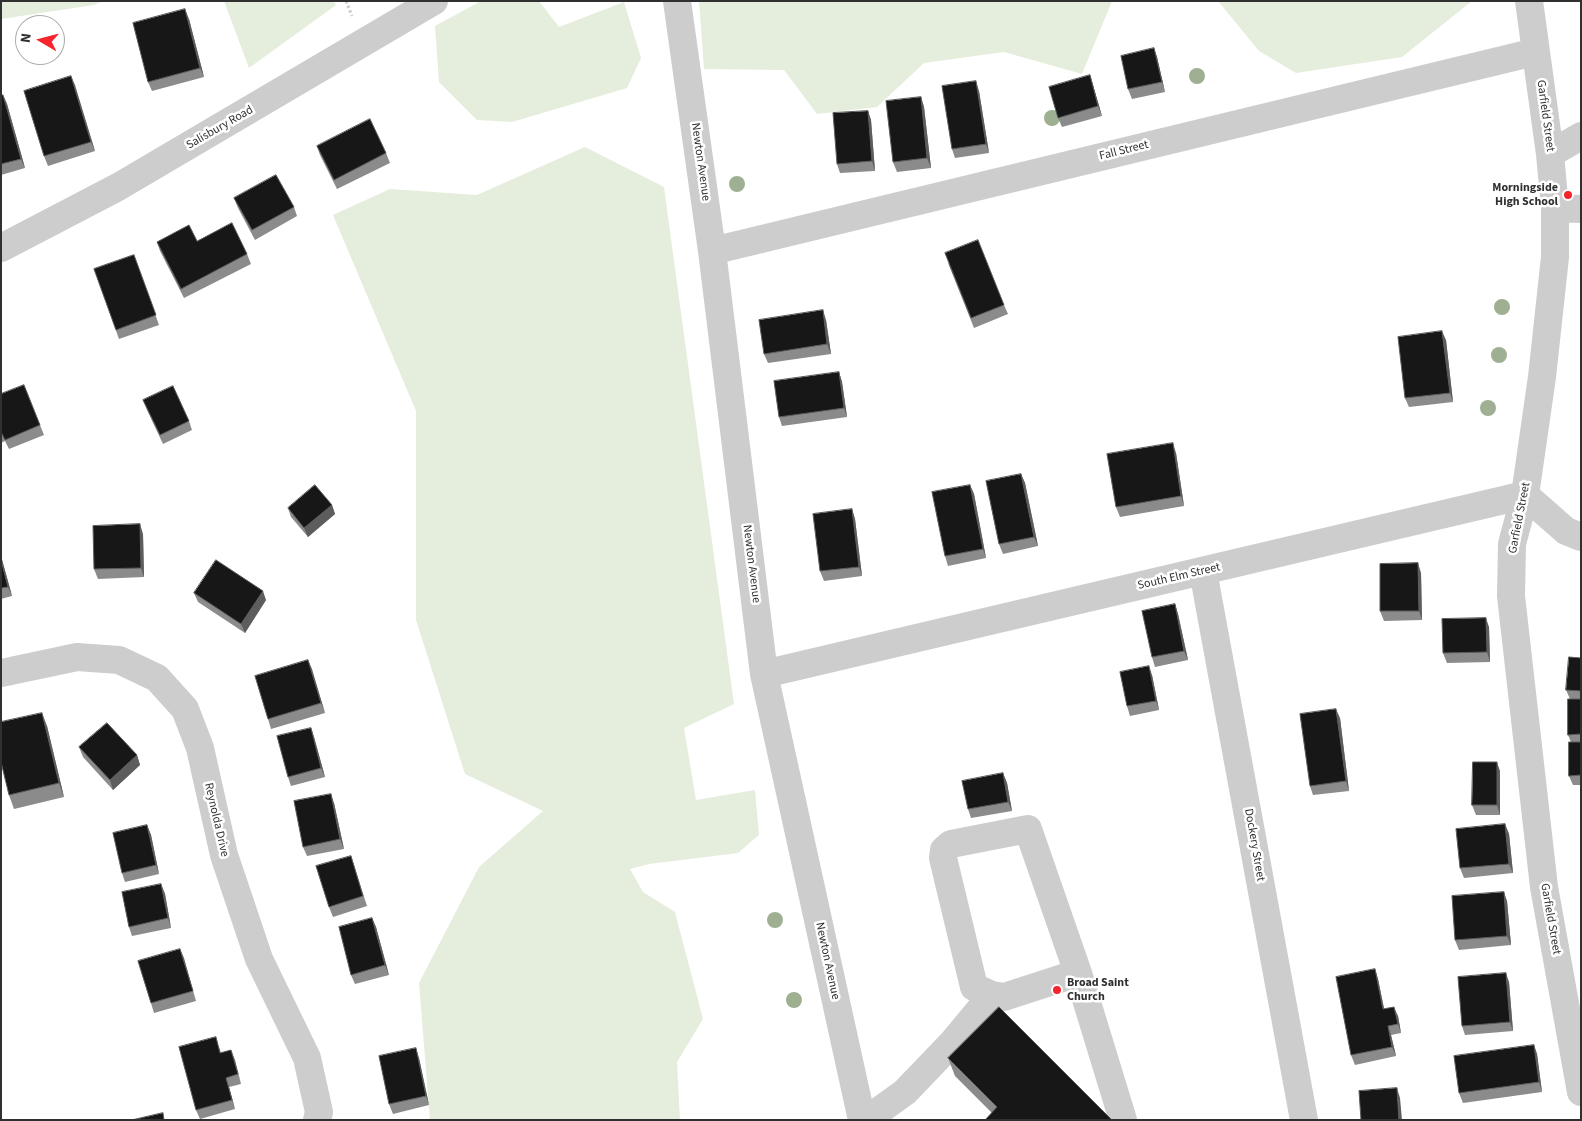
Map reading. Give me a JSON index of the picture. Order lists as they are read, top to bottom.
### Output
{
  "streets": {
    "street": [
      "Garfield Street",
      "Salisbury Road",
      "Fall Street",
      "Newton Avenue",
      "South Elm Street",
      "Reynolda Drive",
      "Dockery Street"
    ]
  },
  "crossings": [
    ["Garfield Street", "Fall Street"],
    ["Garfield Street", "South Elm Street"],
    ["Fall Street", "Newton Avenue"],
    ["Newton Avenue", "South Elm Street"],
    ["South Elm Street", "Dockery Street"]
  ],
  "places": ["Morningside High School", "Broad Saint Church"],
  "north": "left"
}
